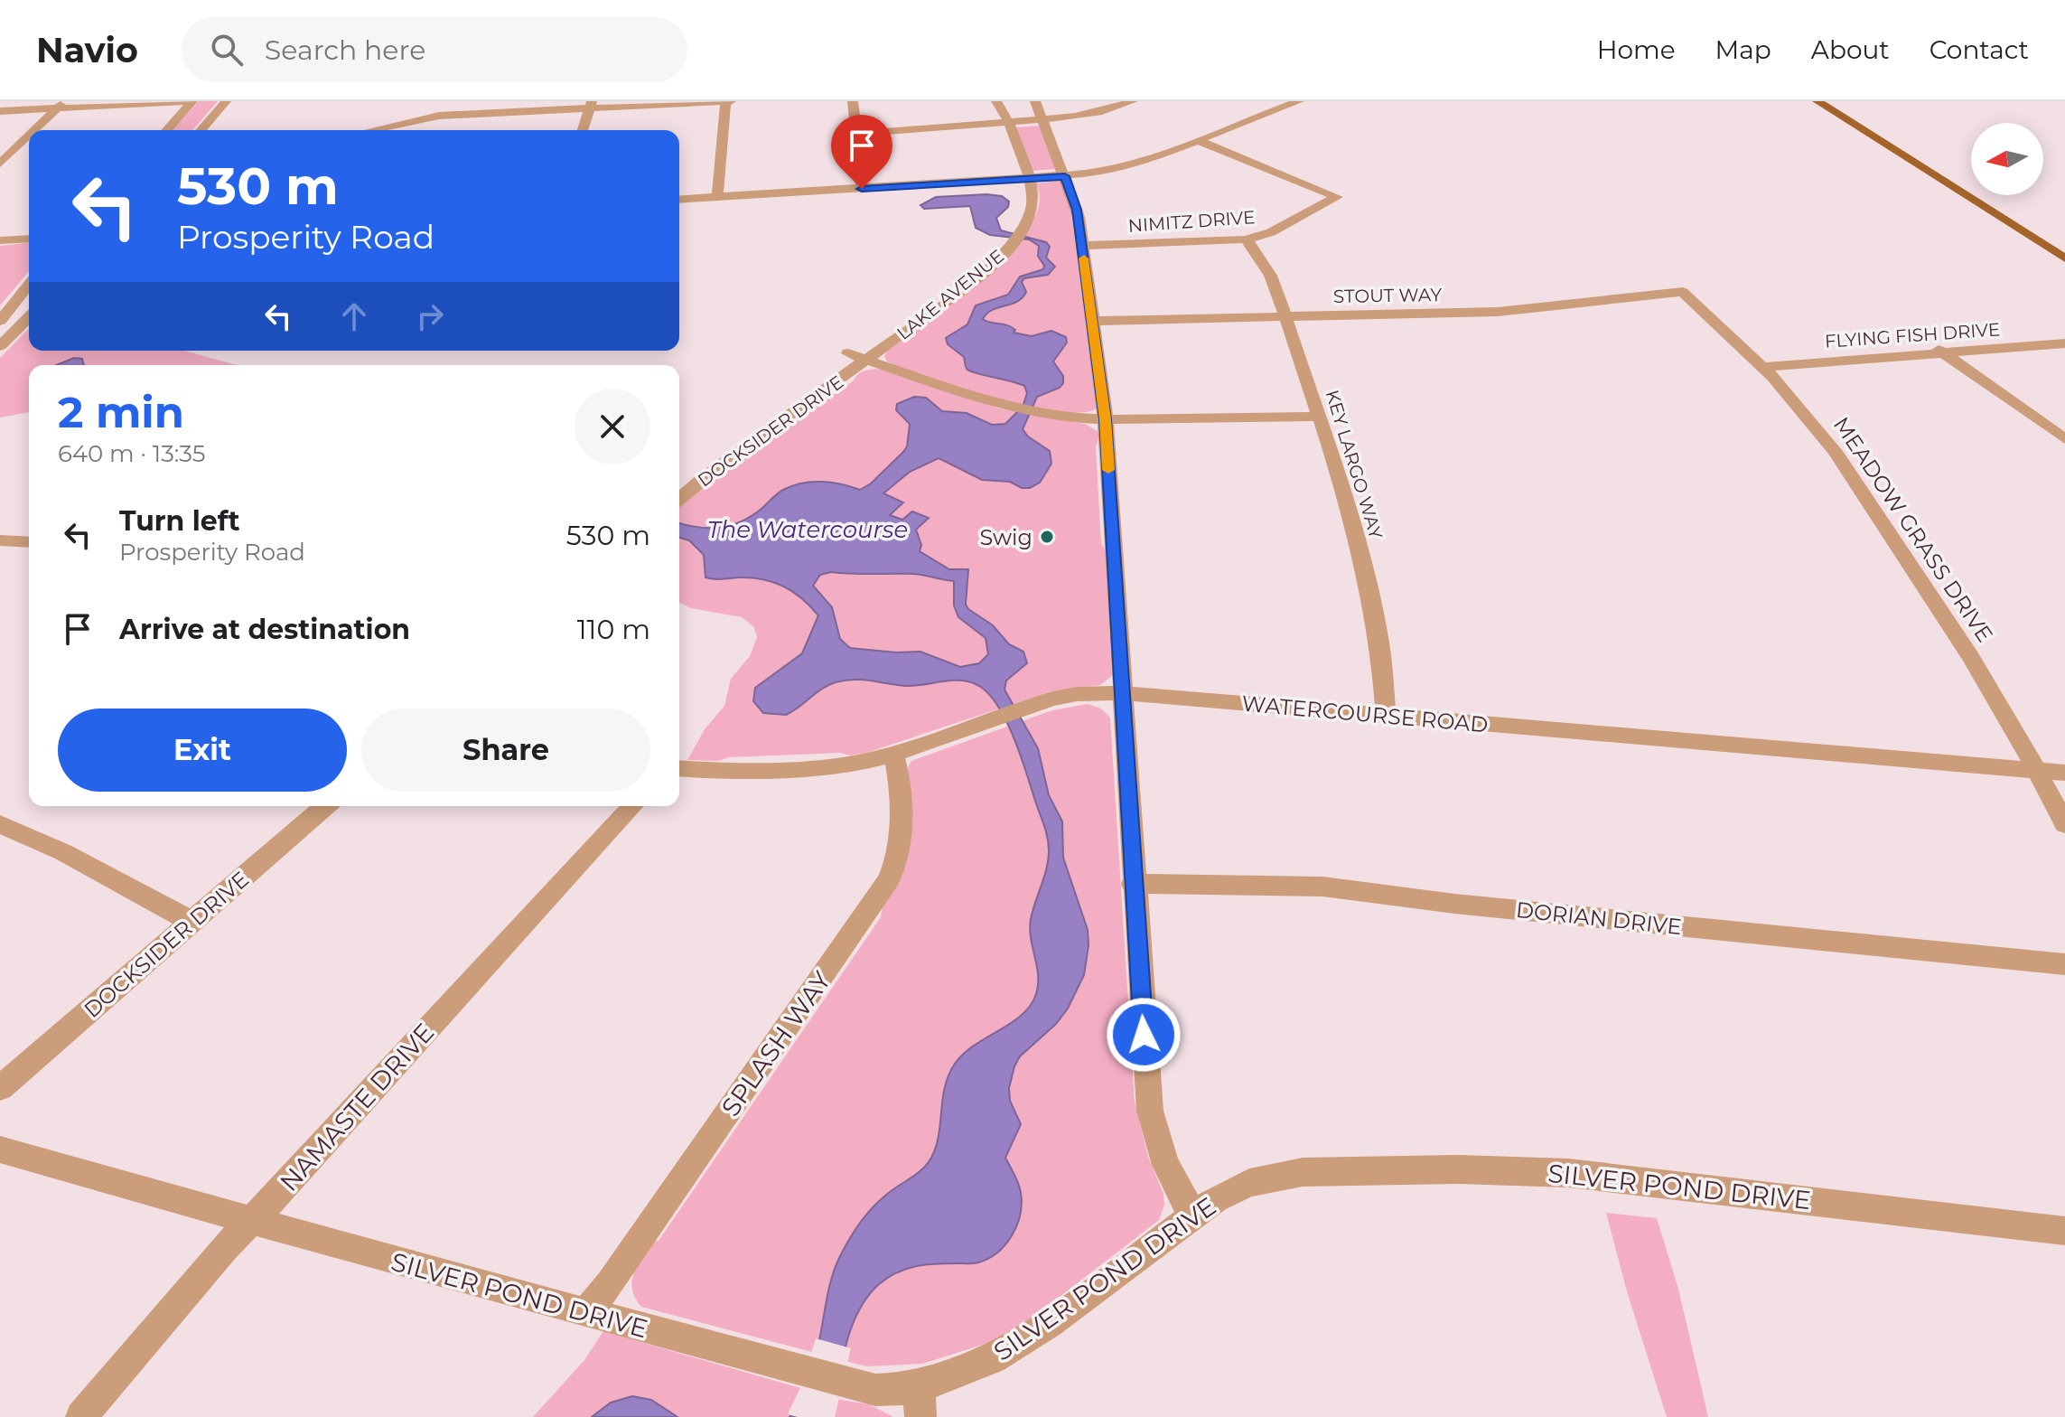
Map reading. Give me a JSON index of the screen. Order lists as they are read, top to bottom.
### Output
{
  "streets": {
    "street": [
      "NIMITZ DRIVE",
      "LAKE AVENUE",
      "STOUT WAY",
      "FLYING FISH DRIVE",
      "DOCKSIDER DRIVE",
      "KEY LARGO WAY",
      "MEADOW GRASS DRIVE",
      "WATERCOURSE ROAD",
      "DORIAN DRIVE",
      "SPLASH WAY",
      "NAMASTE DRIVE",
      "SILVER POND DRIVE"
    ]
  },
  "crossings": [
    ["NIMITZ DRIVE", "KEY LARGO WAY"],
    ["LAKE AVENUE", "DOCKSIDER DRIVE"],
    ["STOUT WAY", "KEY LARGO WAY"],
    ["STOUT WAY", "MEADOW GRASS DRIVE"],
    ["FLYING FISH DRIVE", "MEADOW GRASS DRIVE"],
    ["KEY LARGO WAY", "WATERCOURSE ROAD"],
    ["MEADOW GRASS DRIVE", "WATERCOURSE ROAD"],
    ["WATERCOURSE ROAD", "SPLASH WAY"],
    ["SPLASH WAY", "SILVER POND DRIVE"],
    ["NAMASTE DRIVE", "SILVER POND DRIVE"]
  ],
  "water": ["The Watercourse"],
  "places": ["Swig"],
  "north": "left",
  "page": {
    "header": "Navio",
    "search": "Search here",
    "nav": [
      "Home",
      "Map",
      "About",
      "Contact"
    ],
    "turn": ["530 m", "Prosperity Road"],
    "heading": ["2 min", "640 m · 13:35"],
    "list": [
      {
        "name": "Turn left",
        "note": "Prosperity Road",
        "value": "530 m"
      },
      {
        "name": "Arrive at destination",
        "value": "110 m"
      }
    ],
    "buttons": ["Exit", "Share"]
  }
}
